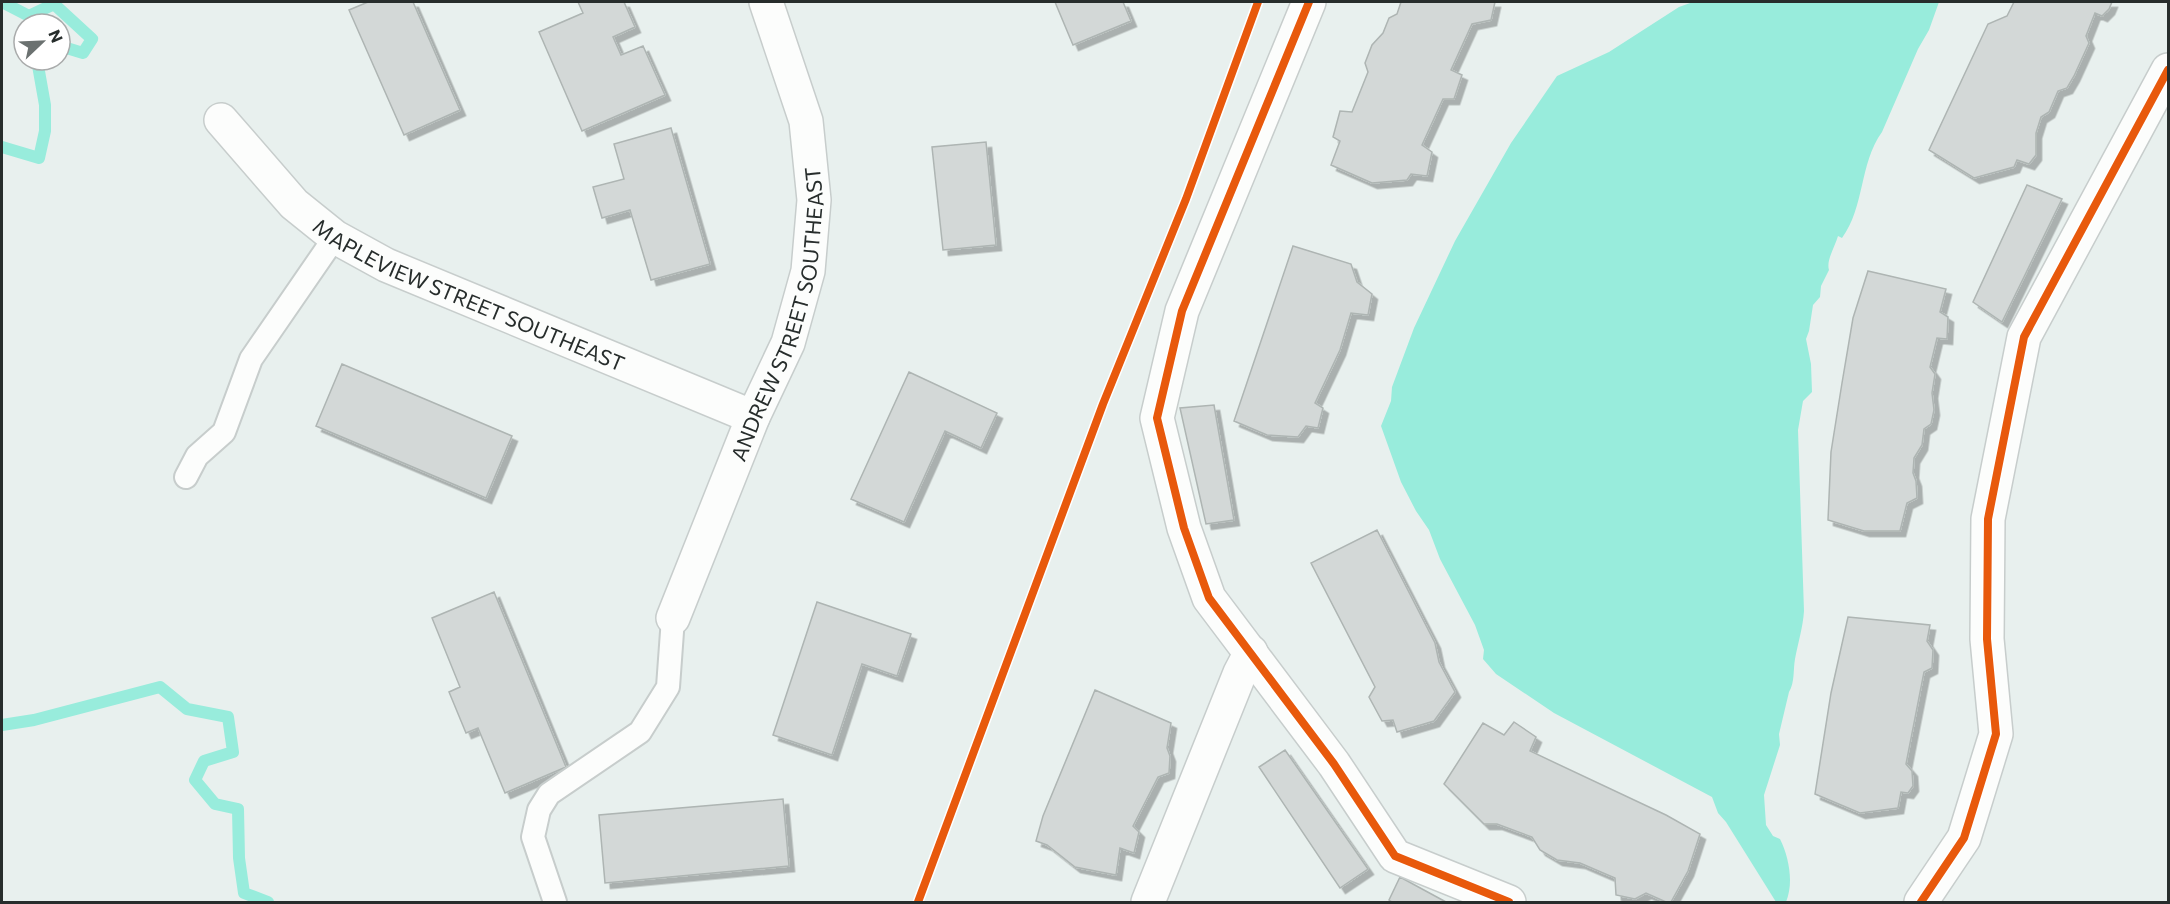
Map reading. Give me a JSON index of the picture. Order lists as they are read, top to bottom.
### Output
{
  "streets": {
    "street": ["MAPLEVIEW STREET SOUTHEAST", "ANDREW STREET SOUTHEAST"]
  },
  "crossings": [
    ["MAPLEVIEW STREET SOUTHEAST", "ANDREW STREET SOUTHEAST"]
  ],
  "north": "top right"
}
